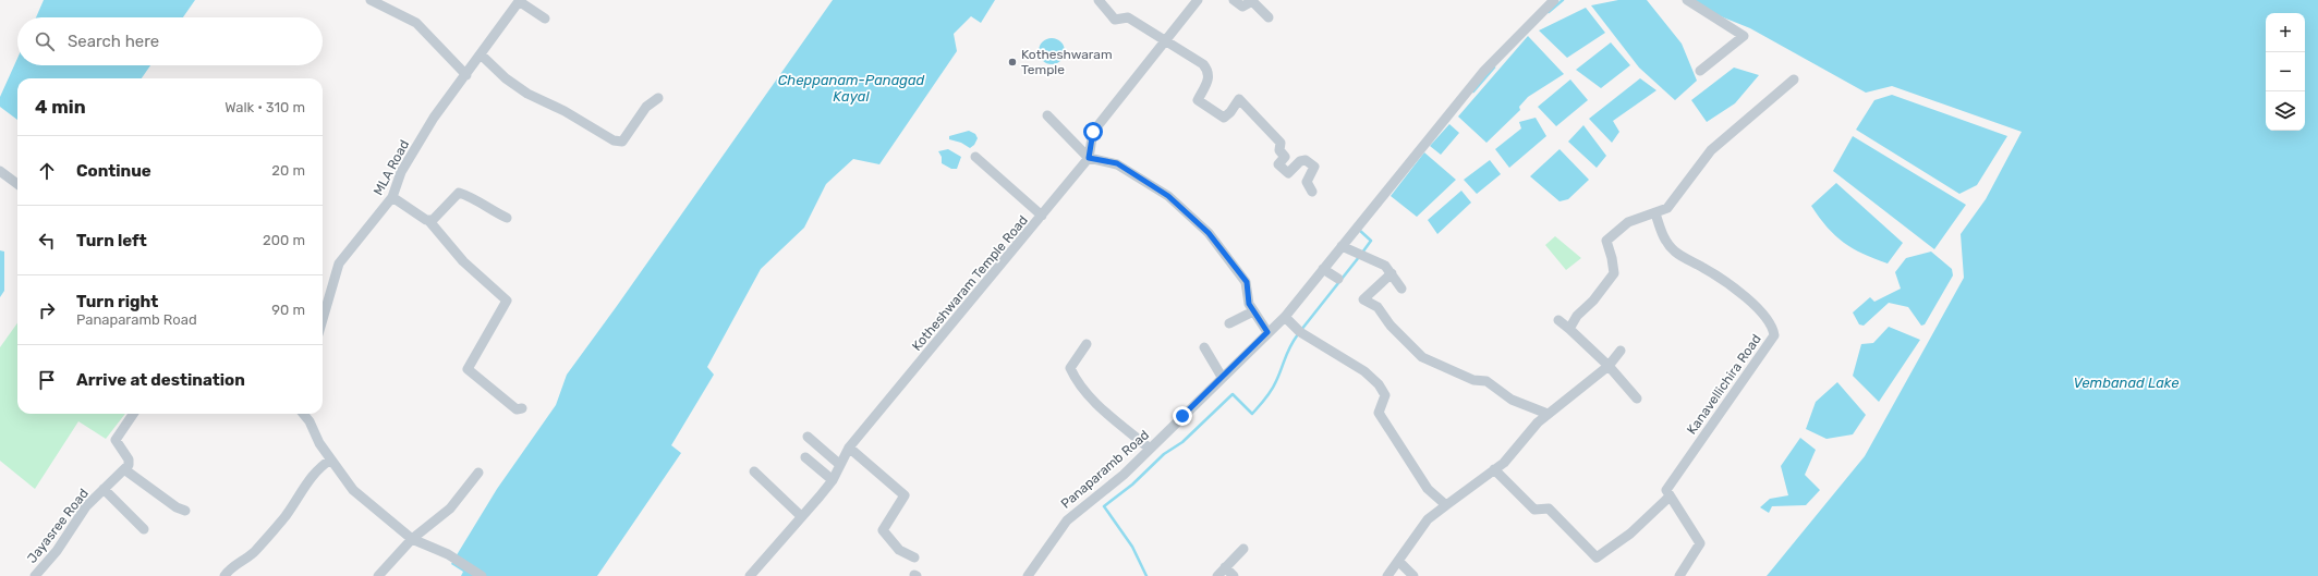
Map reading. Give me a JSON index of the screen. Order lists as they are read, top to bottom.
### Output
{
  "streets": {
    "street": [
      "MLA Road",
      "Kotheshwaram Temple Road",
      "Kanavellichira Road",
      "Panaparamb Road",
      "Jayasree Road"
    ]
  },
  "water": ["Cheppanam-Panagad Kayal", "Vembanad Lake"],
  "places": ["Kotheshwaram Temple"],
  "page": {
    "map_buttons": ["+", "−"],
    "search": "Search here",
    "heading": ["4 min", "Walk · 310 m"],
    "list": [
      ["Continue", "20 m"],
      ["Turn left", "200 m"],
      ["Turn right", "Panaparamb Road", "90 m"],
      "Arrive at destination"
    ]
  }
}
